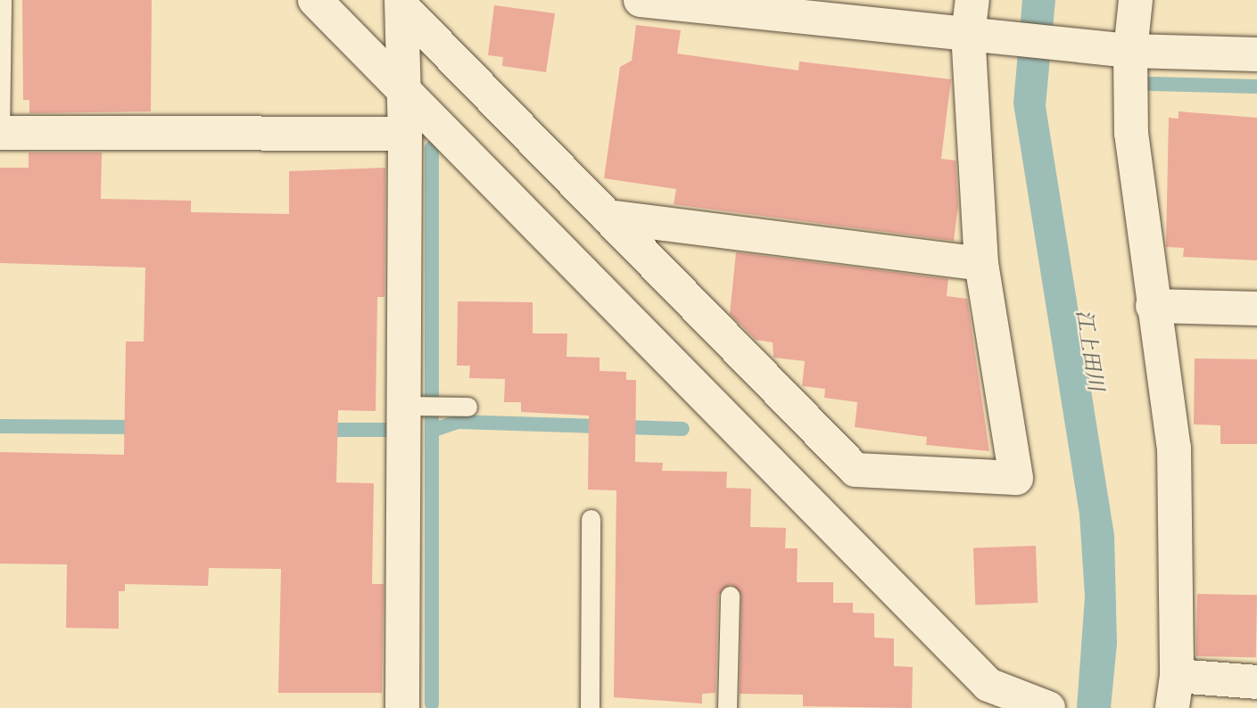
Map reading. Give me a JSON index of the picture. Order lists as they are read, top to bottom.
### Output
{
  "water": ["江上田川"]
}
